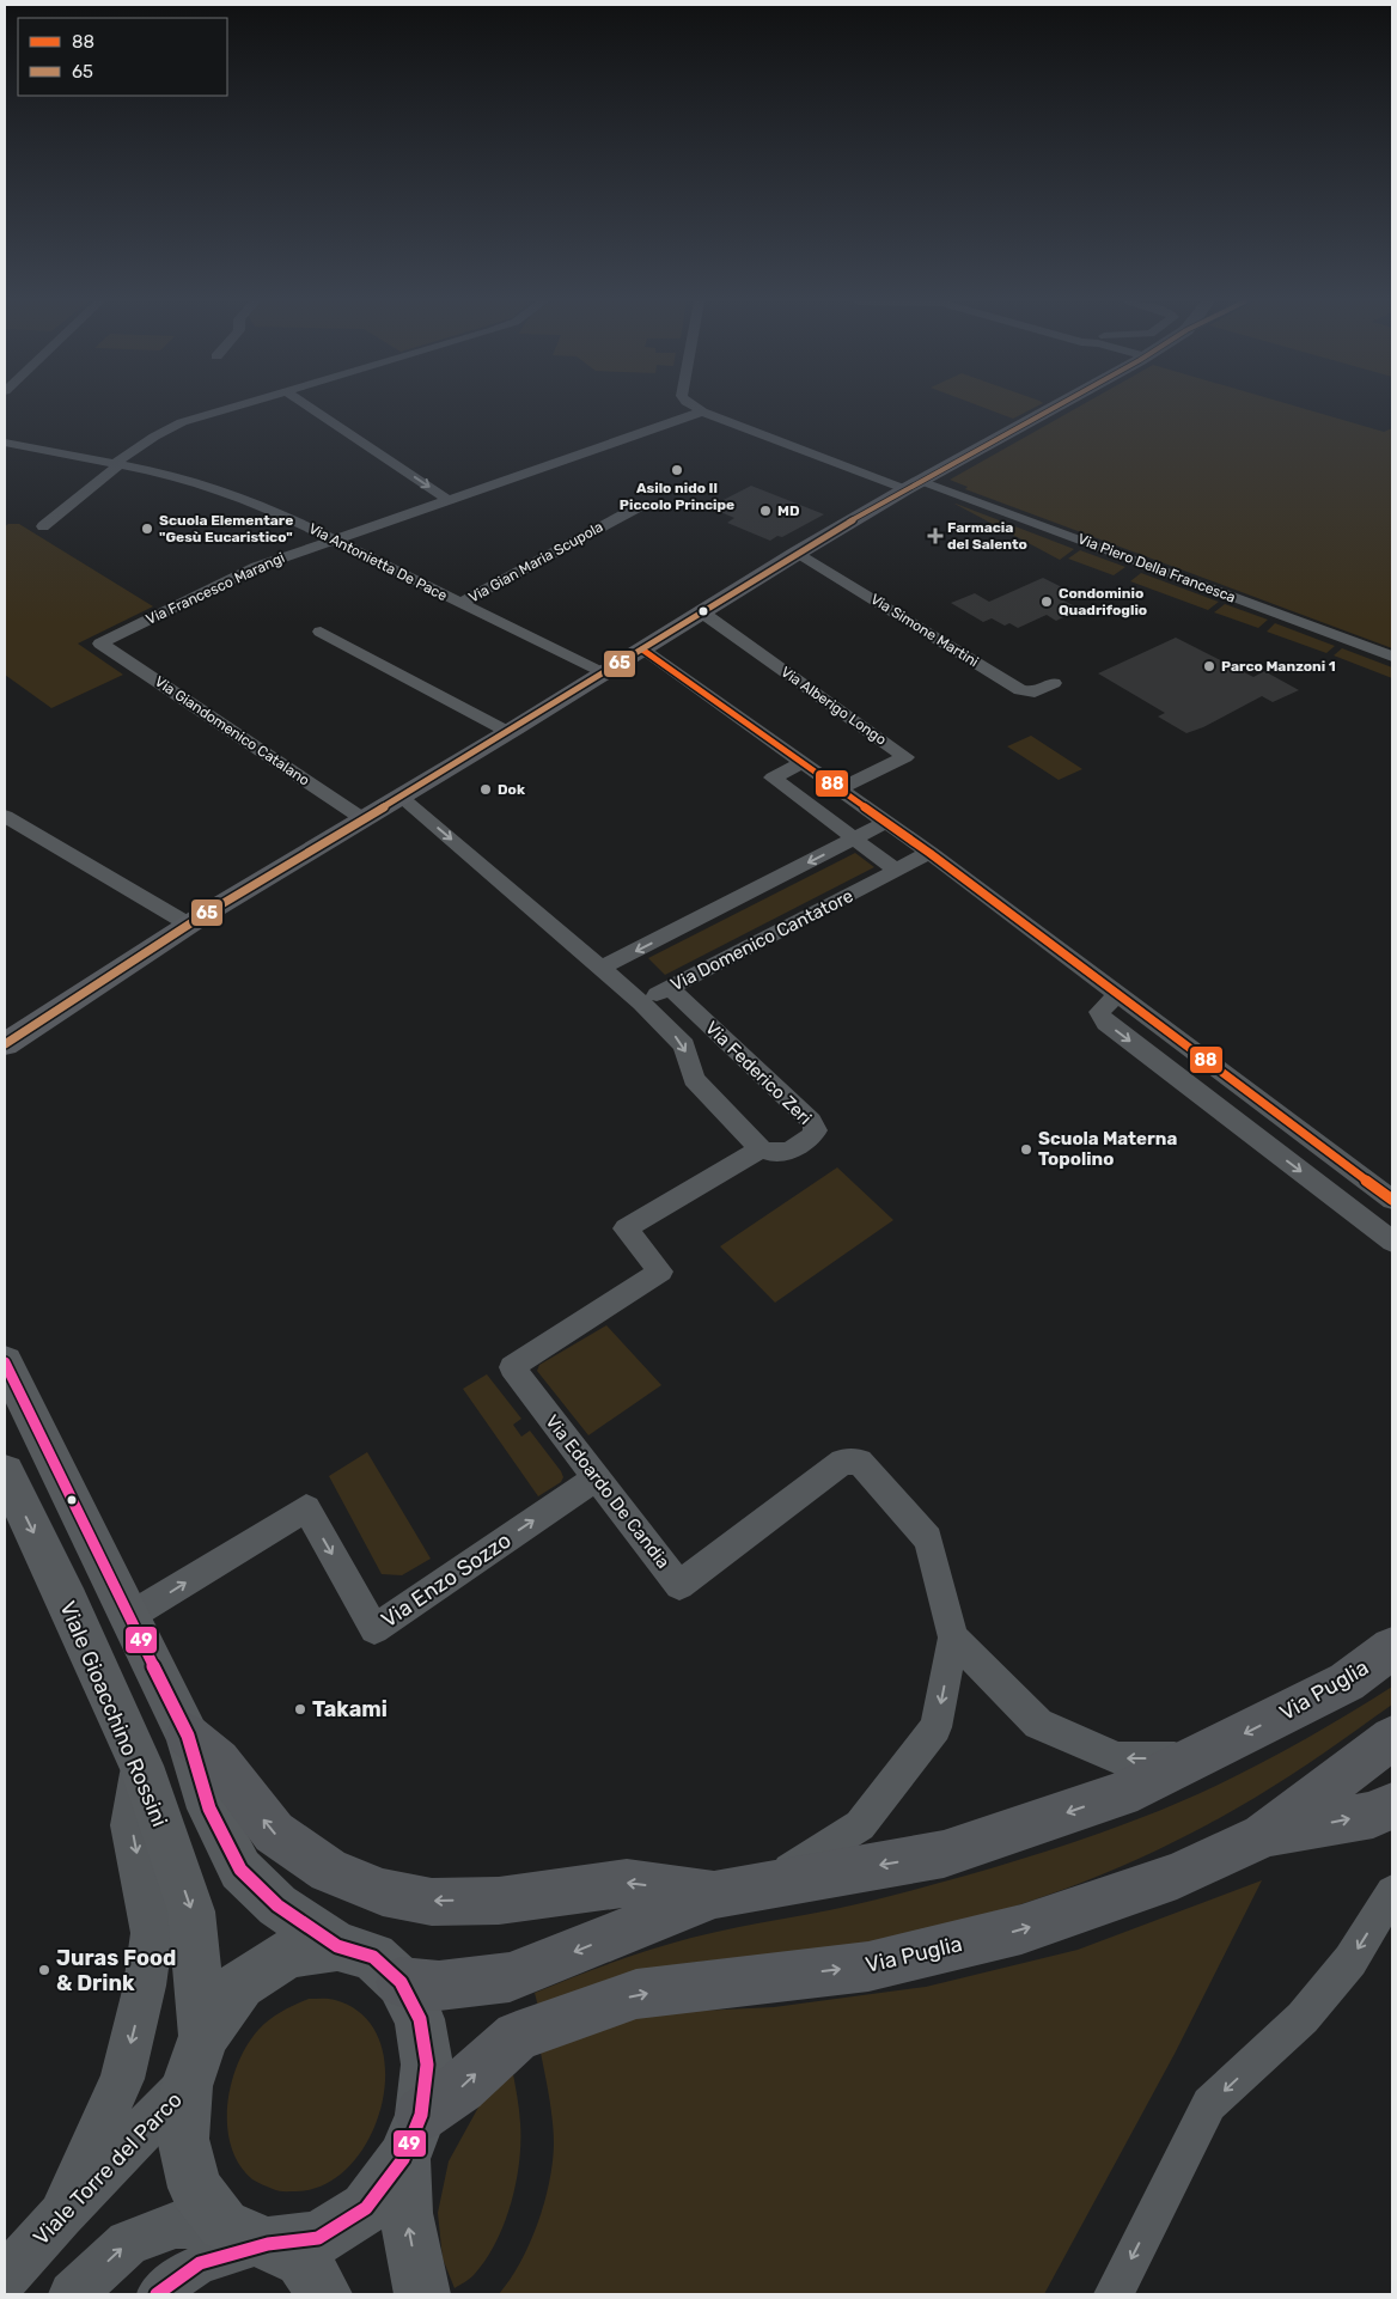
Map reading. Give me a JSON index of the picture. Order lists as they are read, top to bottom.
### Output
{
  "streets": {
    "highway": ["Via Puglia"],
    "main road": ["Viale Gioacchino Rossini"],
    "street": [
      "Via Antonietta De Pace",
      "Via Gian Maria Scupola",
      "Via Piero Della Francesca",
      "Via Francesco Marangi",
      "Via Simone Martini",
      "Via Alberigo Longo",
      "Via Giandomenico Catalano",
      "Via Domenico Cantatore",
      "Via Federico Zeri",
      "Via Edoardo De Candia",
      "Via Enzo Sozzo",
      "Viale Torre del Parco"
    ]
  },
  "crossings": [
    ["Via Antonietta De Pace", "Via Gian Maria Scupola"],
    ["Via Antonietta De Pace", "Via Francesco Marangi"],
    ["Via Piero Della Francesca", "Via Francesco Marangi"],
    ["Via Francesco Marangi", "Via Giandomenico Catalano"],
    ["Via Domenico Cantatore", "Via Federico Zeri"],
    ["Via Federico Zeri", "Via Edoardo De Candia"],
    ["Via Edoardo De Candia", "Via Enzo Sozzo"],
    ["Via Edoardo De Candia", "Via Puglia"],
    ["Via Enzo Sozzo", "Viale Gioacchino Rossini"],
    ["Via Puglia", "Viale Gioacchino Rossini"],
    ["Viale Gioacchino Rossini", "Viale Torre del Parco"]
  ],
  "one_way": ["Via Federico Zeri"],
  "places": {
    "other": [
      "Asilo nido Il Piccolo Principe",
      "MD",
      "Scuola Elementare \"Gesù Eucaristico\"",
      "Condominio Quadrifoglio",
      "Parco Manzoni 1",
      "Dok",
      "Scuola Materna Topolino",
      "Takami",
      "Juras Food & Drink"
    ],
    "health": ["Farmacia del Salento"]
  },
  "lines": ["transit line 65", "transit line 88", "transit line 49"],
  "legend": ["88", "65"]
}
